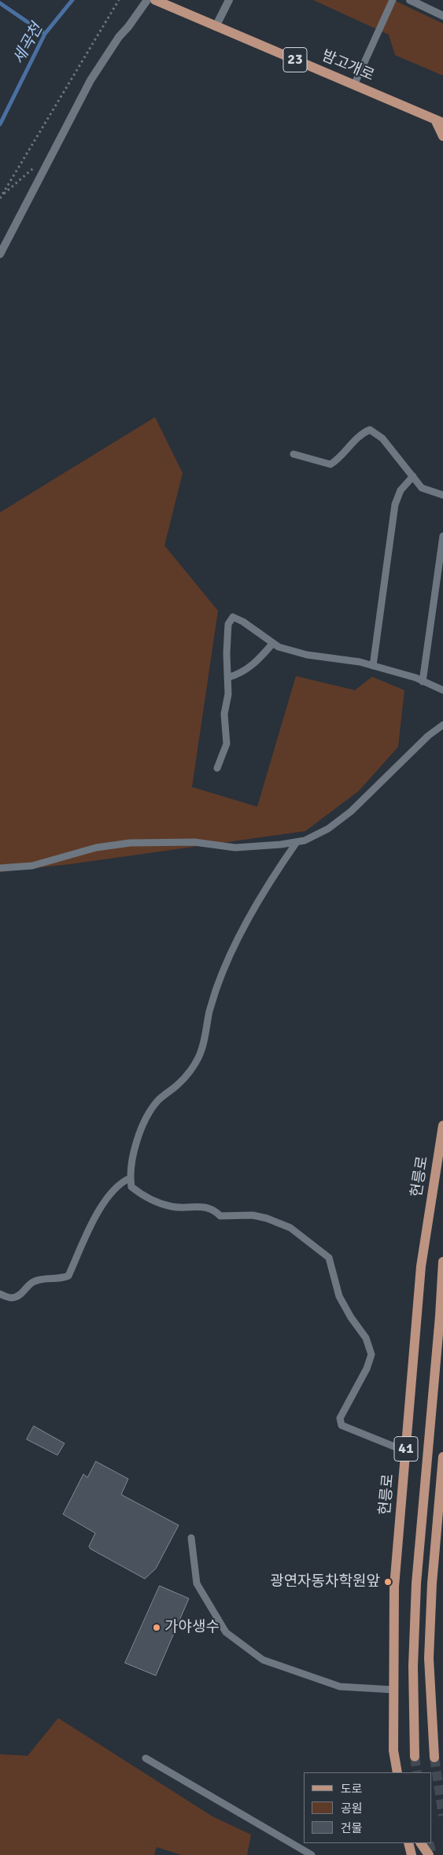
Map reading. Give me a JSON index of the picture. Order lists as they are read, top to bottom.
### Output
{
  "streets": {
    "main road": [
      "23",
      "밤고개로",
      "헌릉로",
      "41"
    ]
  },
  "water": ["세곡천"],
  "places": ["광연자동차학원앞", "가야생수"],
  "legend": ["도로", "공원", "건물"]
}
